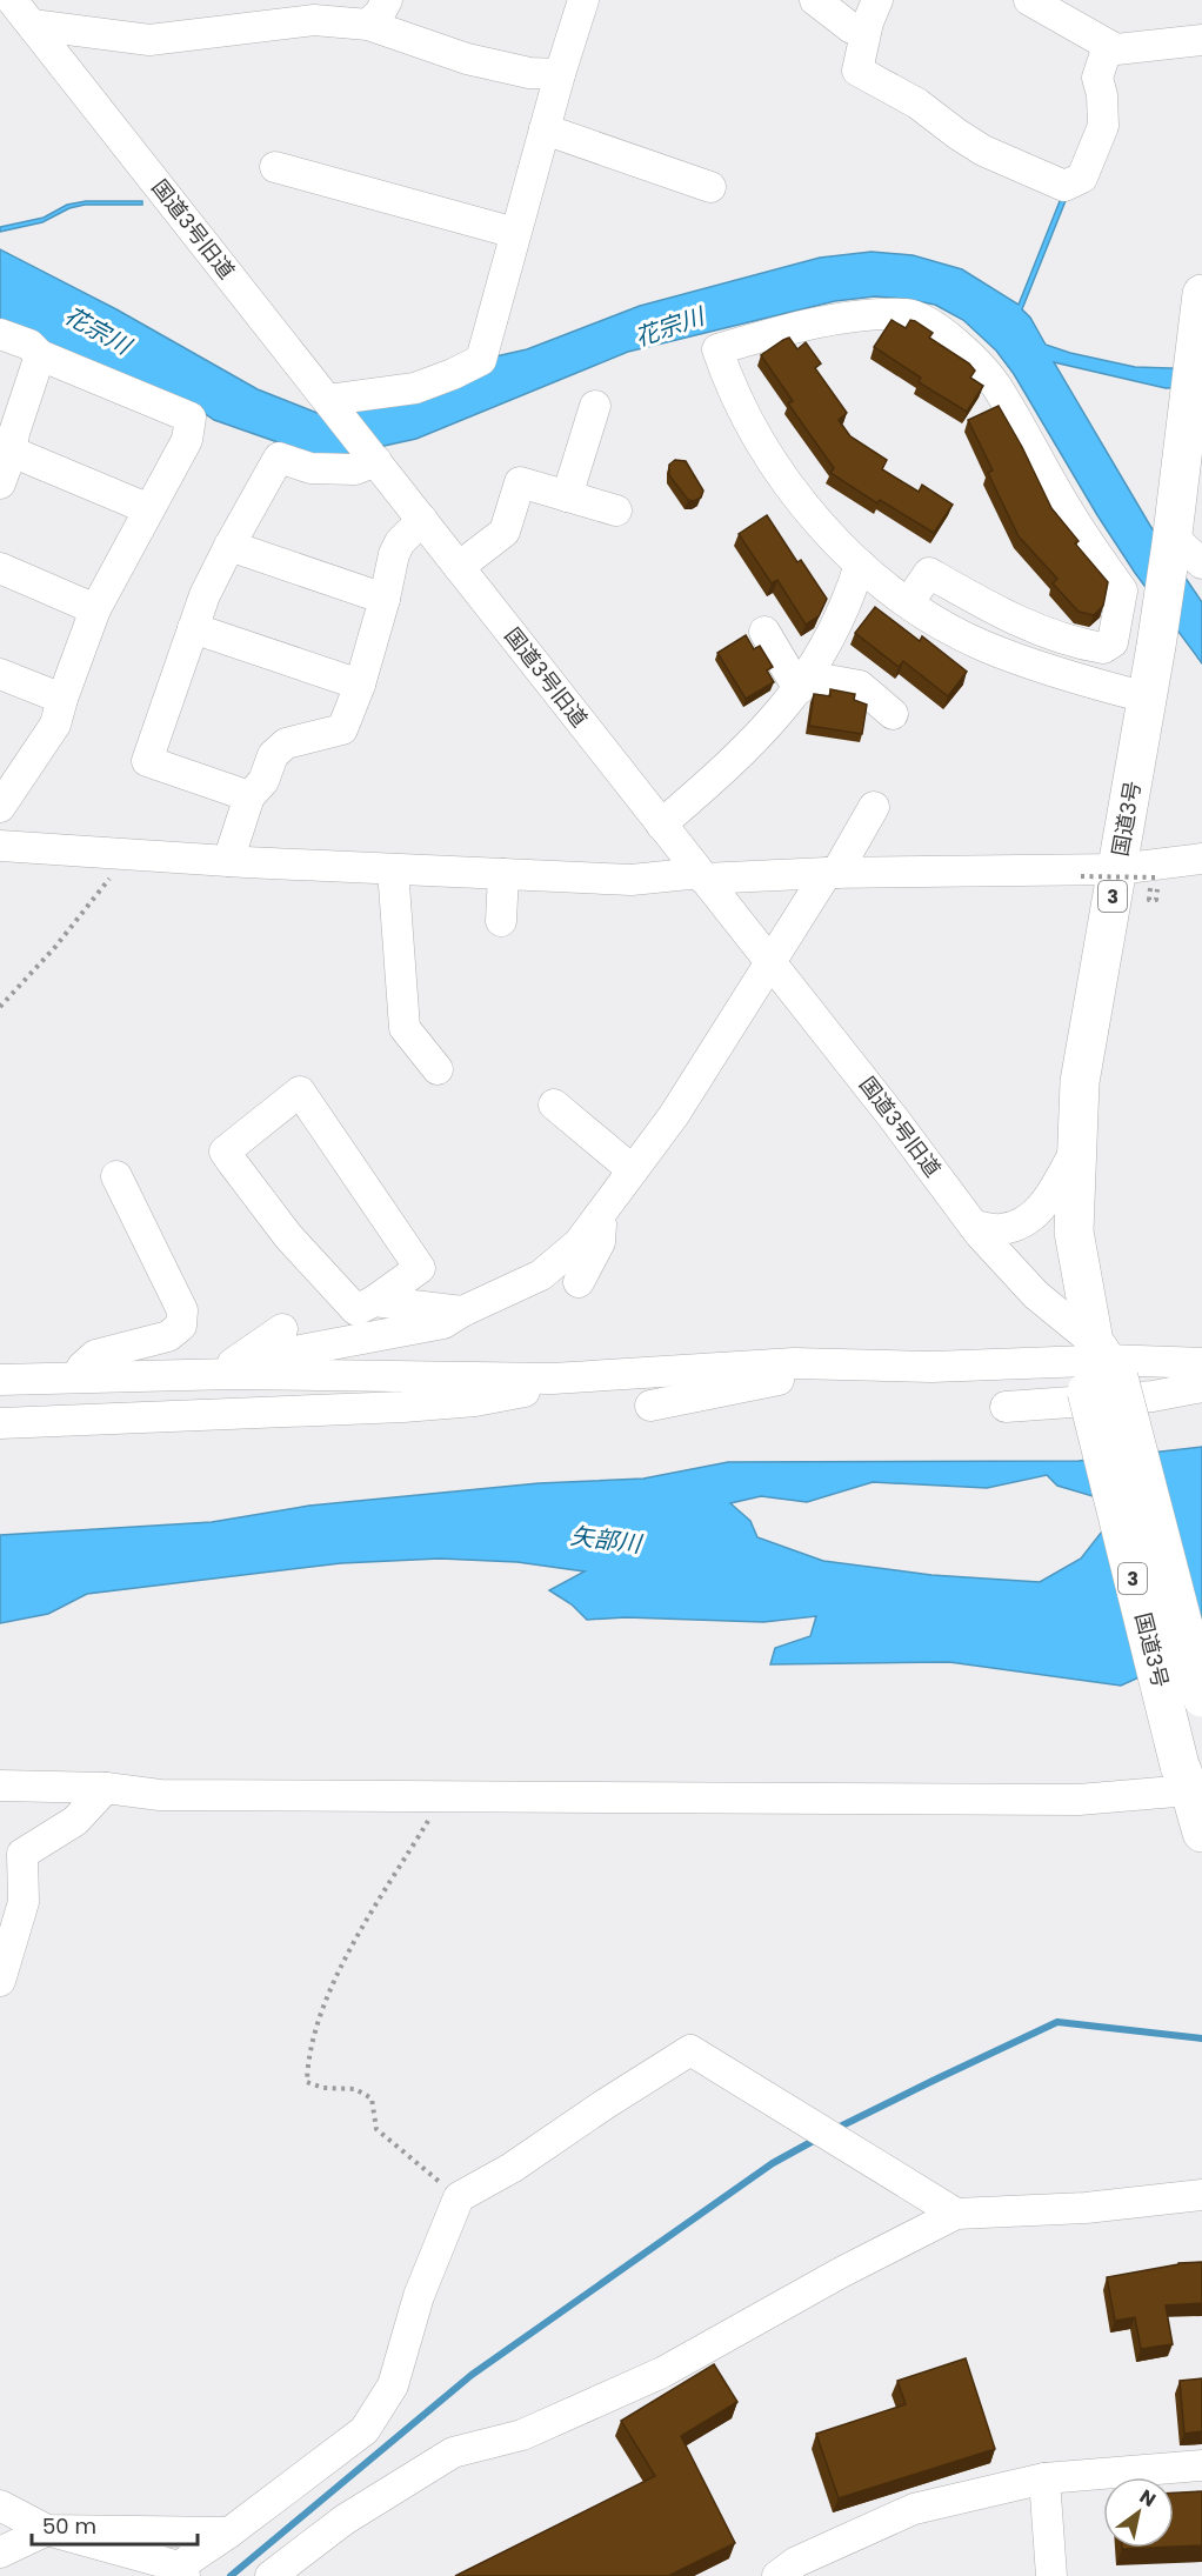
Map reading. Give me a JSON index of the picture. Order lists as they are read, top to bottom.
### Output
{
  "streets": {
    "highway": ["国道3号", "3"],
    "street": ["国道3号旧道"]
  },
  "crossings": [
    ["国道3号旧道", "国道3号"]
  ],
  "water": ["花宗川", "矢部川"],
  "scale_bar": "50 m",
  "north": "top right"
}
